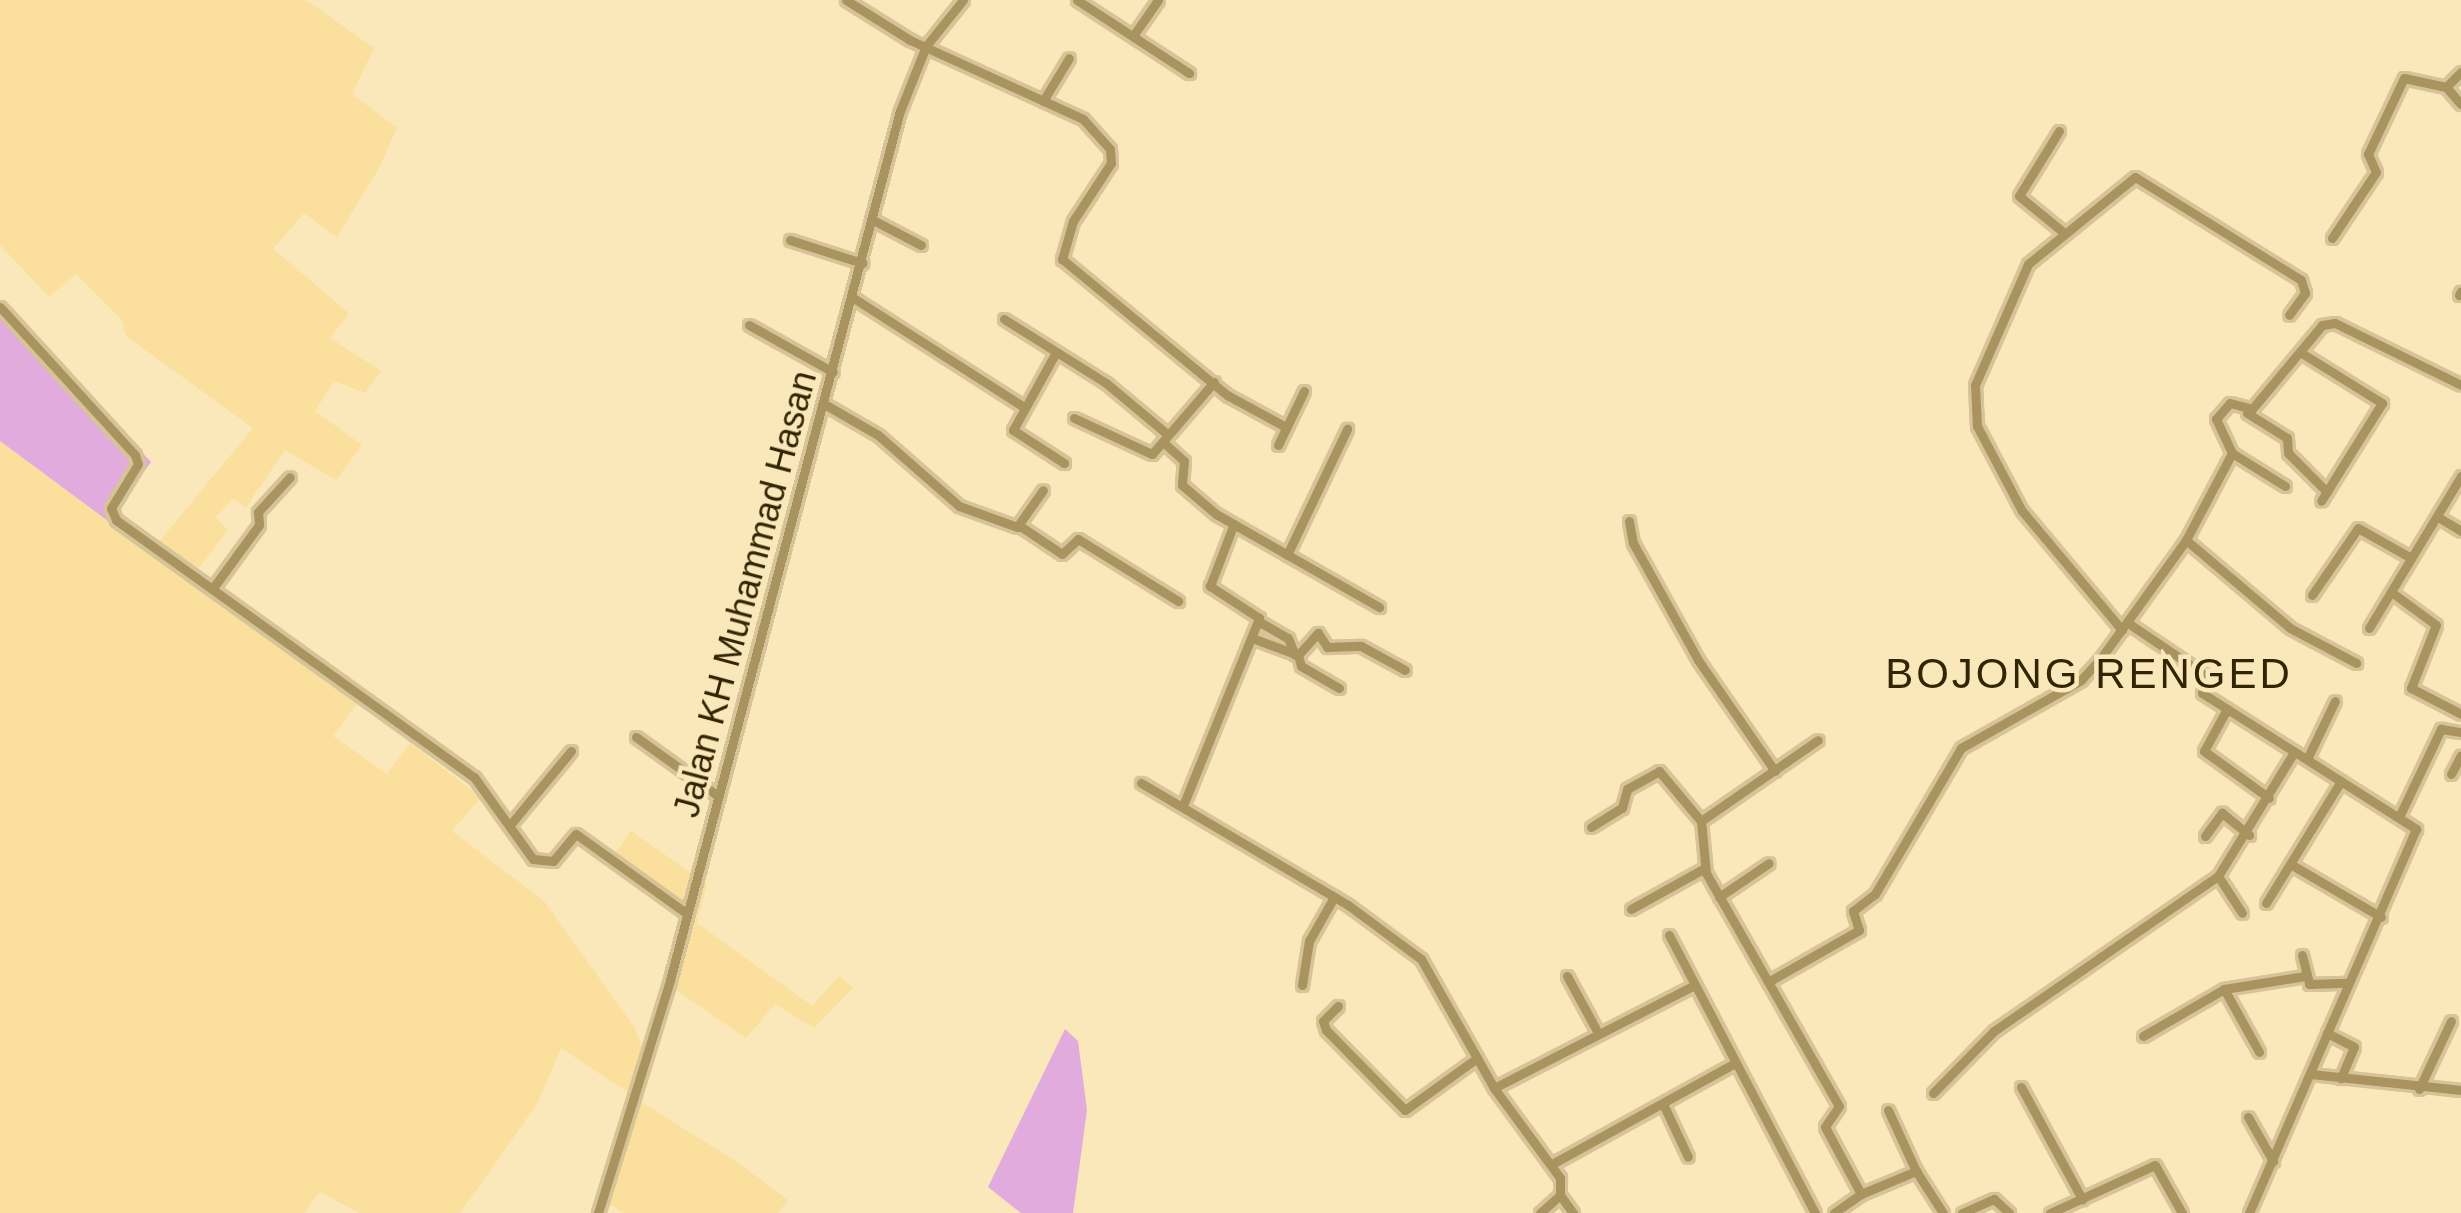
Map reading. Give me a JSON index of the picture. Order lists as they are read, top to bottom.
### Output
{
  "streets": {
    "street": ["Jalan KH Muhammad Hasan"]
  },
  "districts": ["BOJONG RENGED"]
}
